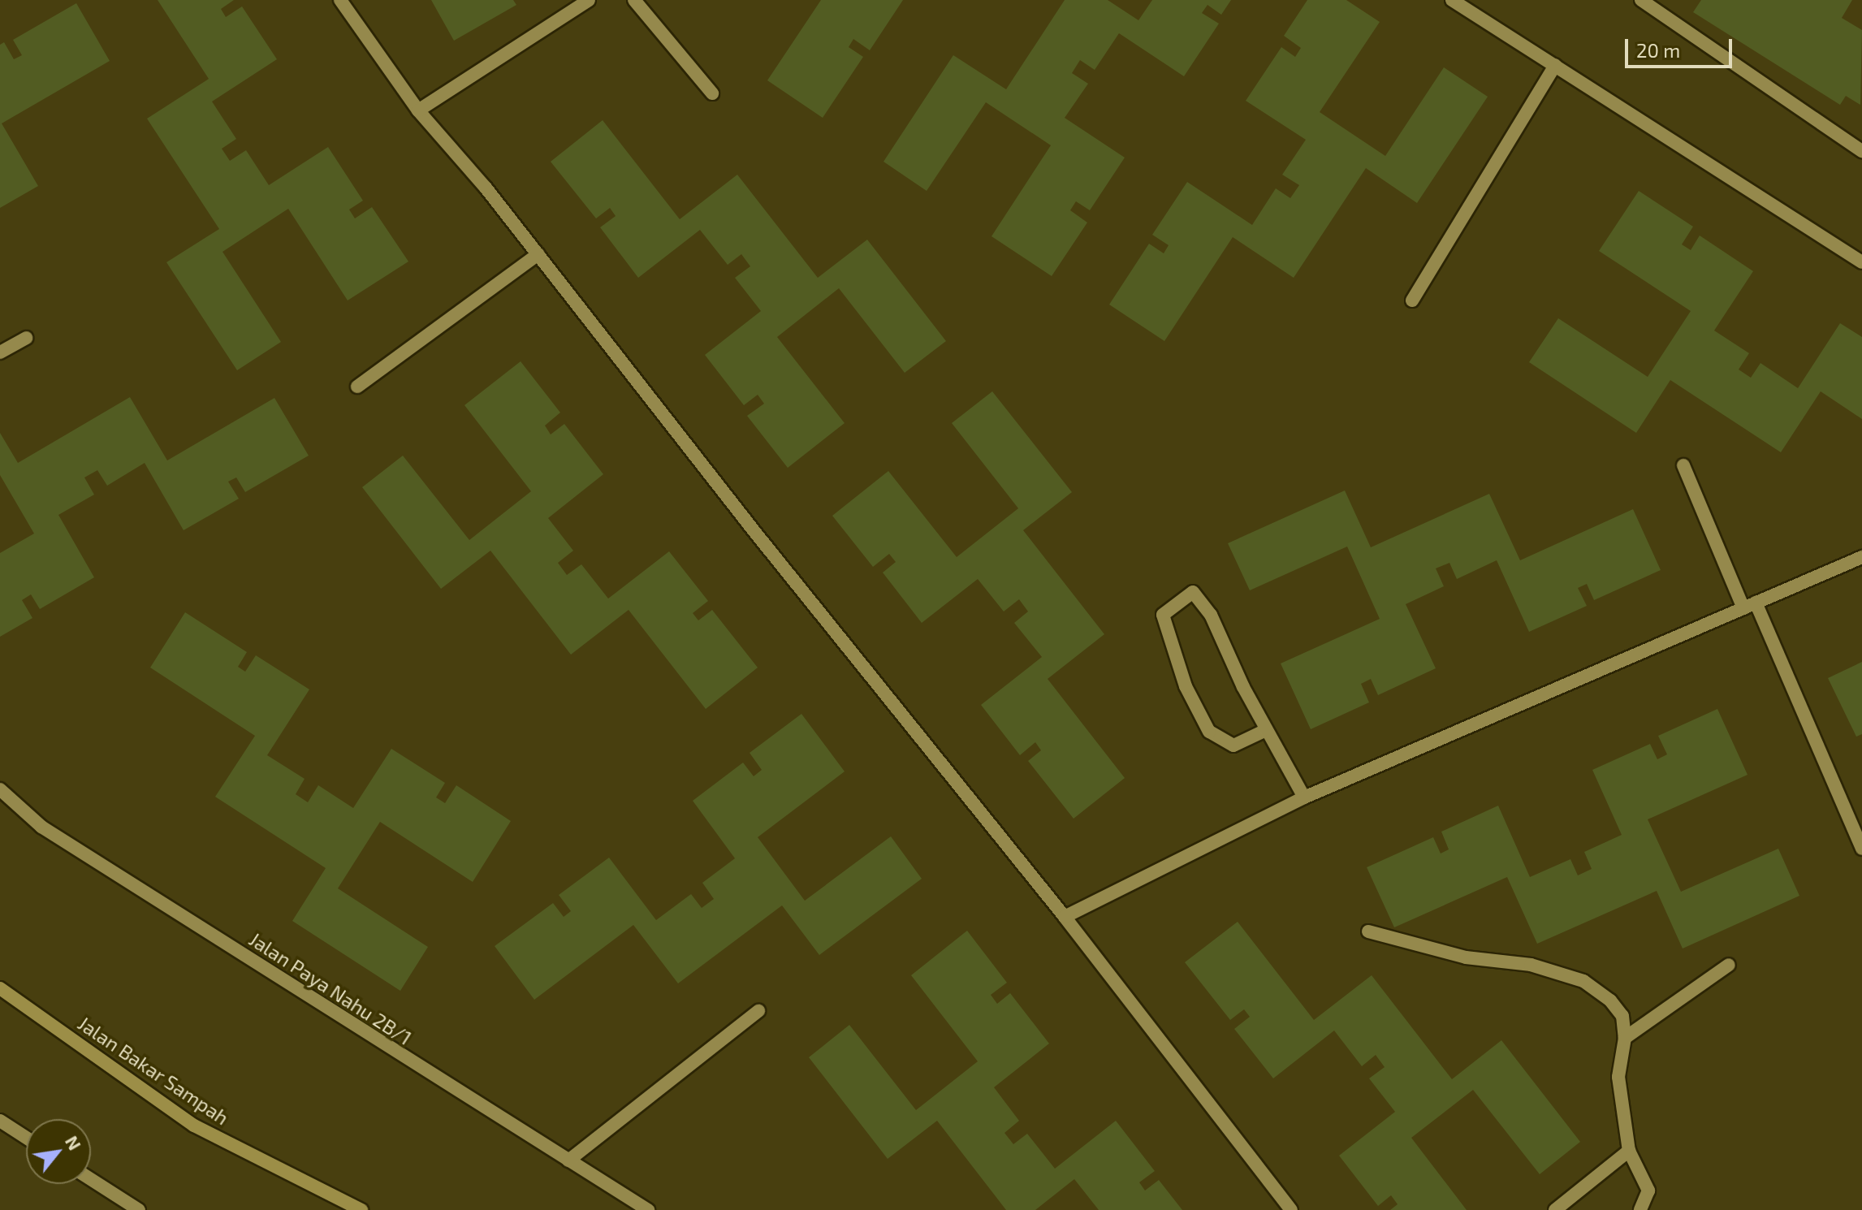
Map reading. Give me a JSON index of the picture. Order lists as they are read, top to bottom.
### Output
{
  "streets": {
    "main road": ["Jalan Bakar Sampah"],
    "street": ["Jalan Paya Nahu 2B/1"]
  },
  "scale_bar": "20 m",
  "north": "top right"
}
